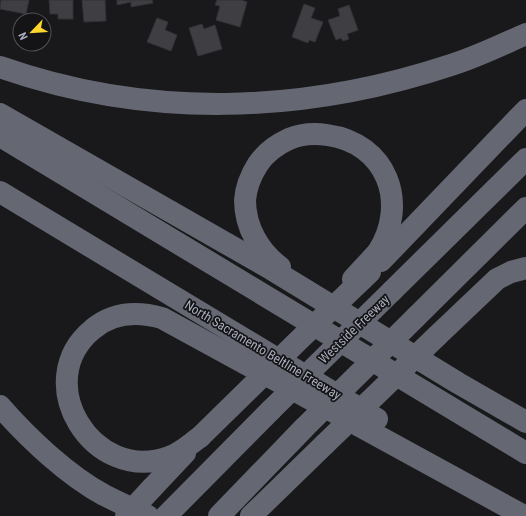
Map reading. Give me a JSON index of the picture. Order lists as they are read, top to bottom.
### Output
{
  "streets": {
    "highway": ["Westside Freeway", "North Sacramento Beltline Freeway"]
  },
  "north": "bottom left"
}
